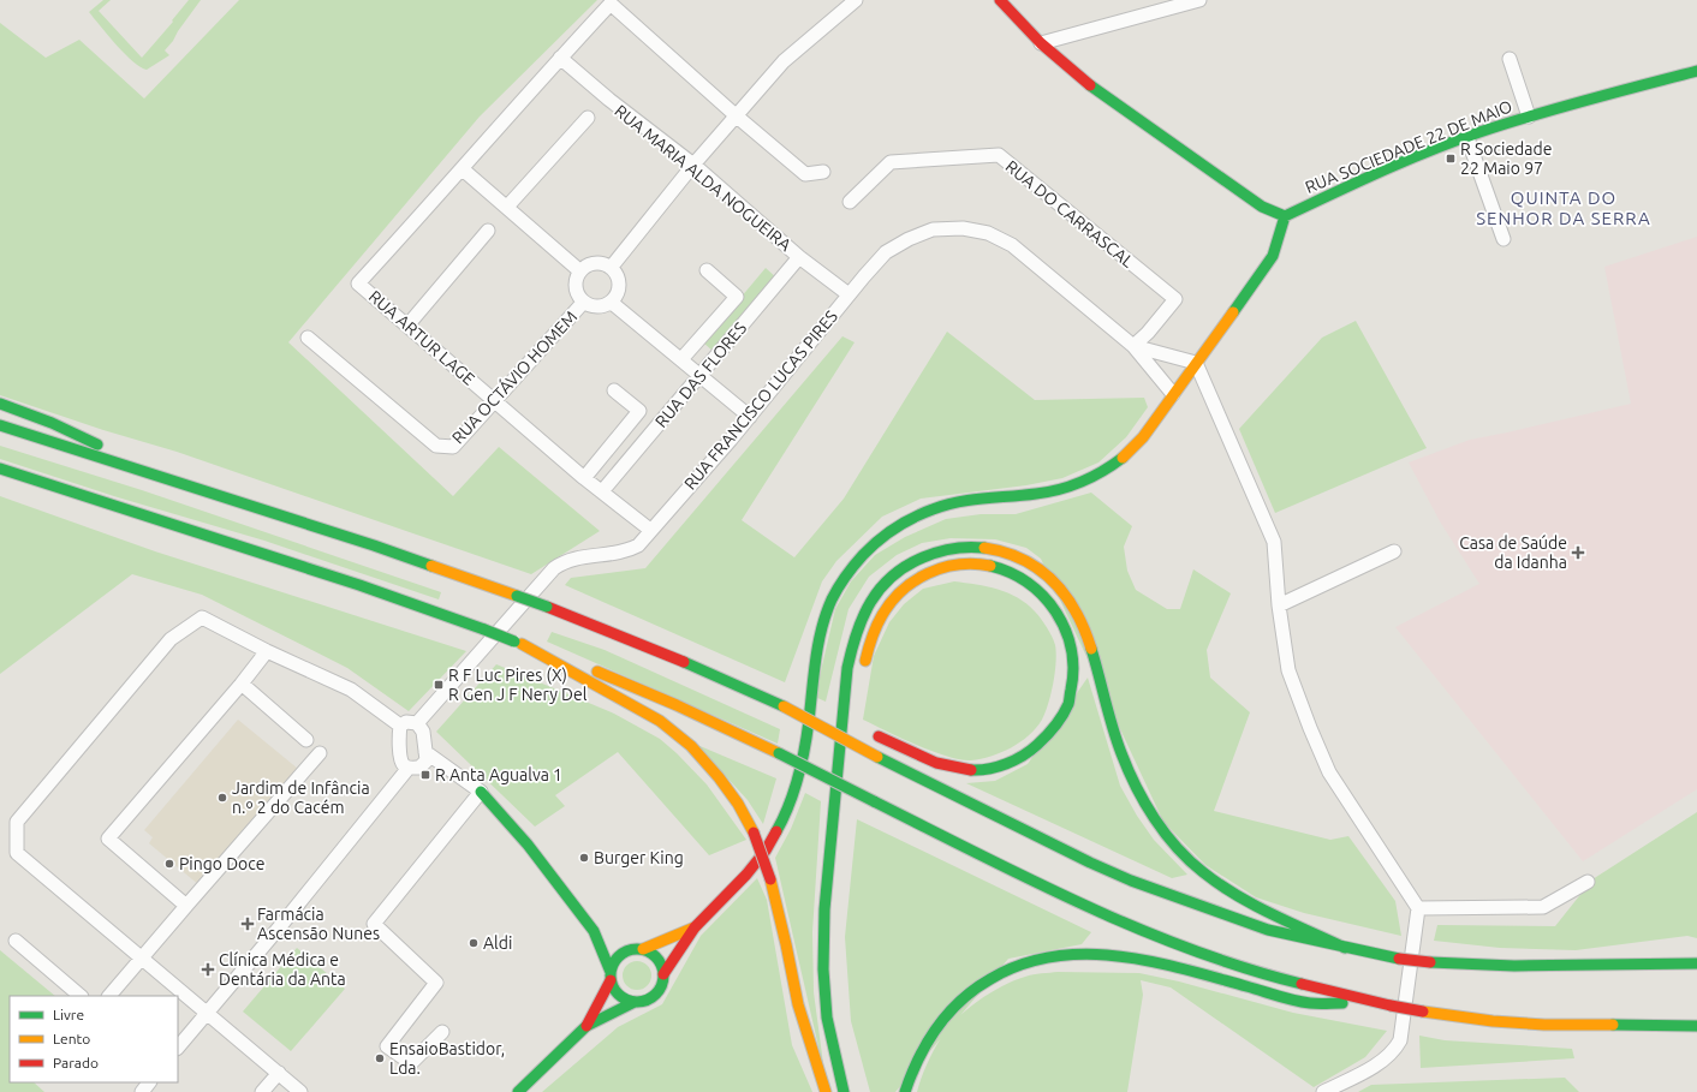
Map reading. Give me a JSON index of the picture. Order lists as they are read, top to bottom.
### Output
{
  "streets": {
    "main road": ["RUA SOCIEDADE 22 DE MAIO"],
    "street": [
      "RUA MARIA ALDA NOGUEIRA",
      "RUA DO CARRASCAL",
      "RUA ARTUR LAGE",
      "RUA DAS FLORES",
      "RUA OCTÁVIO HOMEM",
      "RUA FRANCISCO LUCAS PIRES"
    ]
  },
  "crossings": [
    ["RUA MARIA ALDA NOGUEIRA", "RUA ARTUR LAGE"],
    ["RUA MARIA ALDA NOGUEIRA", "RUA DAS FLORES"],
    ["RUA MARIA ALDA NOGUEIRA", "RUA FRANCISCO LUCAS PIRES"],
    ["RUA DO CARRASCAL", "RUA FRANCISCO LUCAS PIRES"],
    ["RUA ARTUR LAGE", "RUA DAS FLORES"],
    ["RUA ARTUR LAGE", "RUA OCTÁVIO HOMEM"],
    ["RUA ARTUR LAGE", "RUA FRANCISCO LUCAS PIRES"]
  ],
  "districts": ["QUINTA DO SENHOR DA SERRA"],
  "places": {
    "transit": ["R Sociedade 22 Maio 97", "R F Luc Pires (X) R Gen J F Nery Del", "R Anta Agualva 1"],
    "health": ["Casa de Saúde da Idanha", "Farmácia Ascensão Nunes", "Clínica Médica e Dentária da Anta"],
    "other": [
      "Jardim de Infância n.º 2 do Cacém",
      "Burger King",
      "Pingo Doce",
      "Aldi",
      "EnsaioBastidor, Lda."
    ]
  },
  "legend": ["Livre", "Lento", "Parado"]
}
